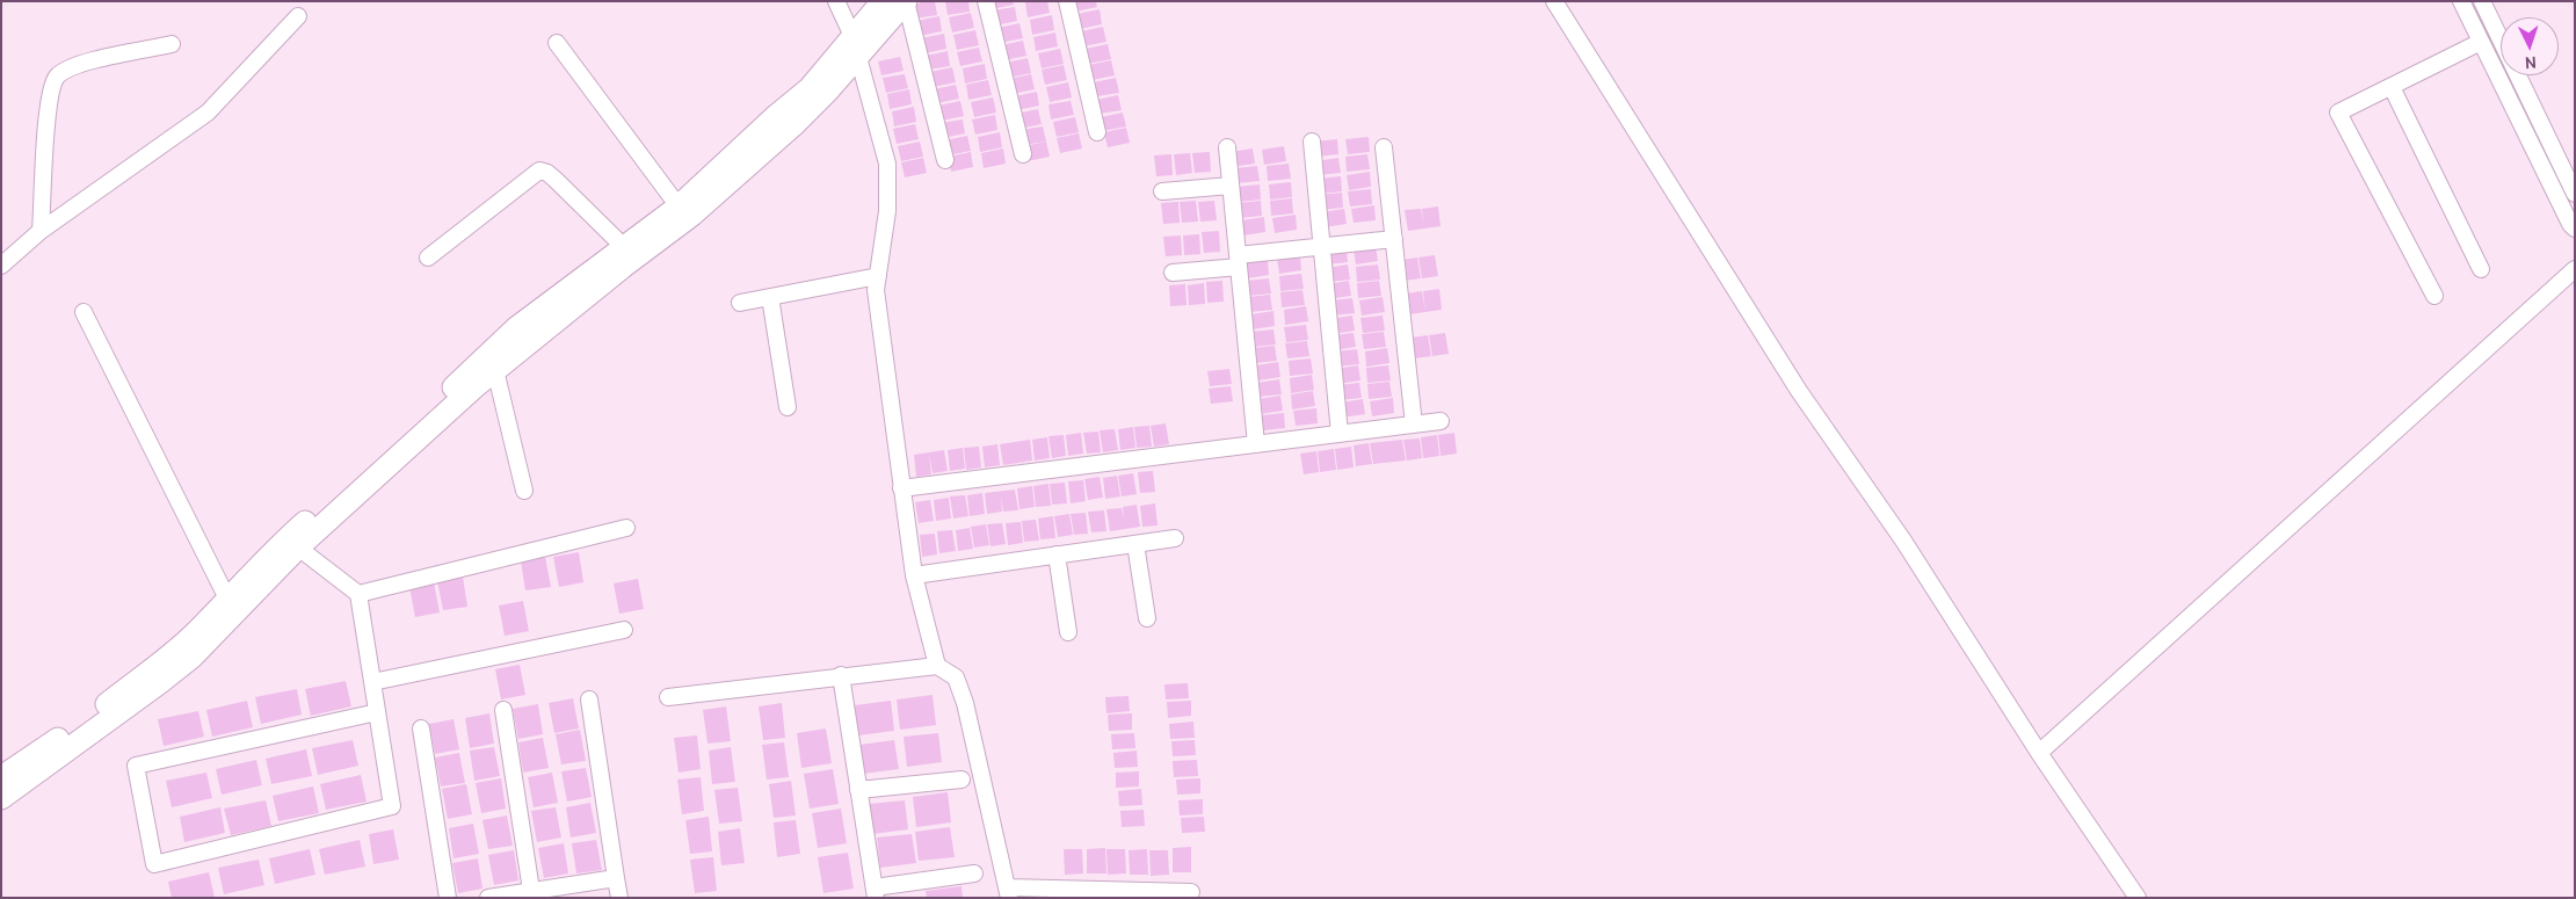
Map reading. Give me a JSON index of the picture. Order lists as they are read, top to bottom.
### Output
{
  "north": "bottom"
}
